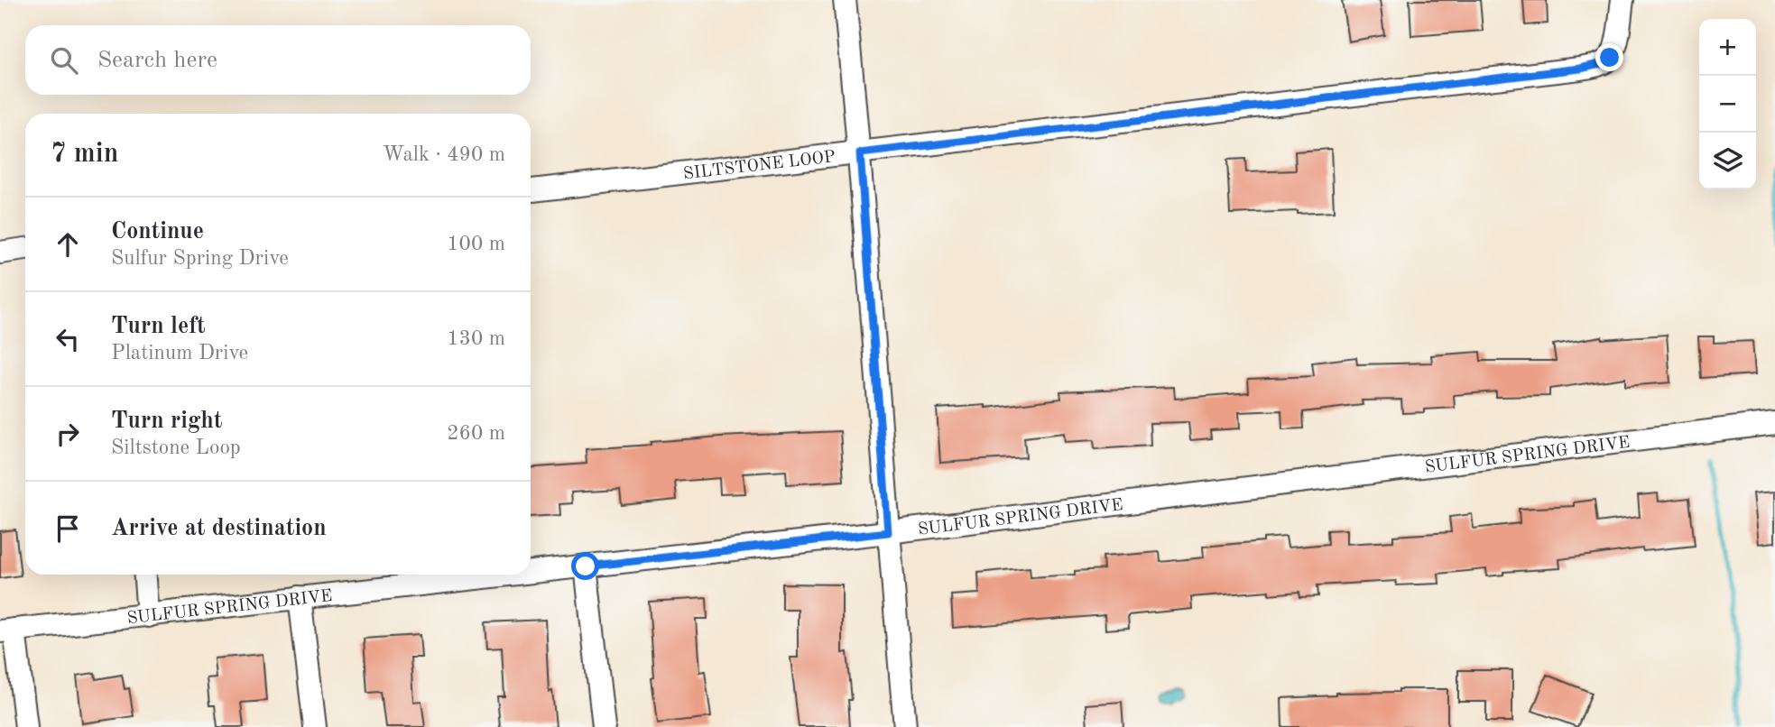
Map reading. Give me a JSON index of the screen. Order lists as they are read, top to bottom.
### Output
{
  "streets": {
    "street": ["SILTSTONE LOOP", "SULFUR SPRING DRIVE"]
  },
  "page": {
    "map_buttons": ["+", "−"],
    "search": "Search here",
    "heading": ["7 min", "Walk · 490 m"],
    "list": [
      ["Continue", "Sulfur Spring Drive", "100 m"],
      ["Turn left", "Platinum Drive", "130 m"],
      ["Turn right", "Siltstone Loop", "260 m"],
      "Arrive at destination"
    ]
  }
}
